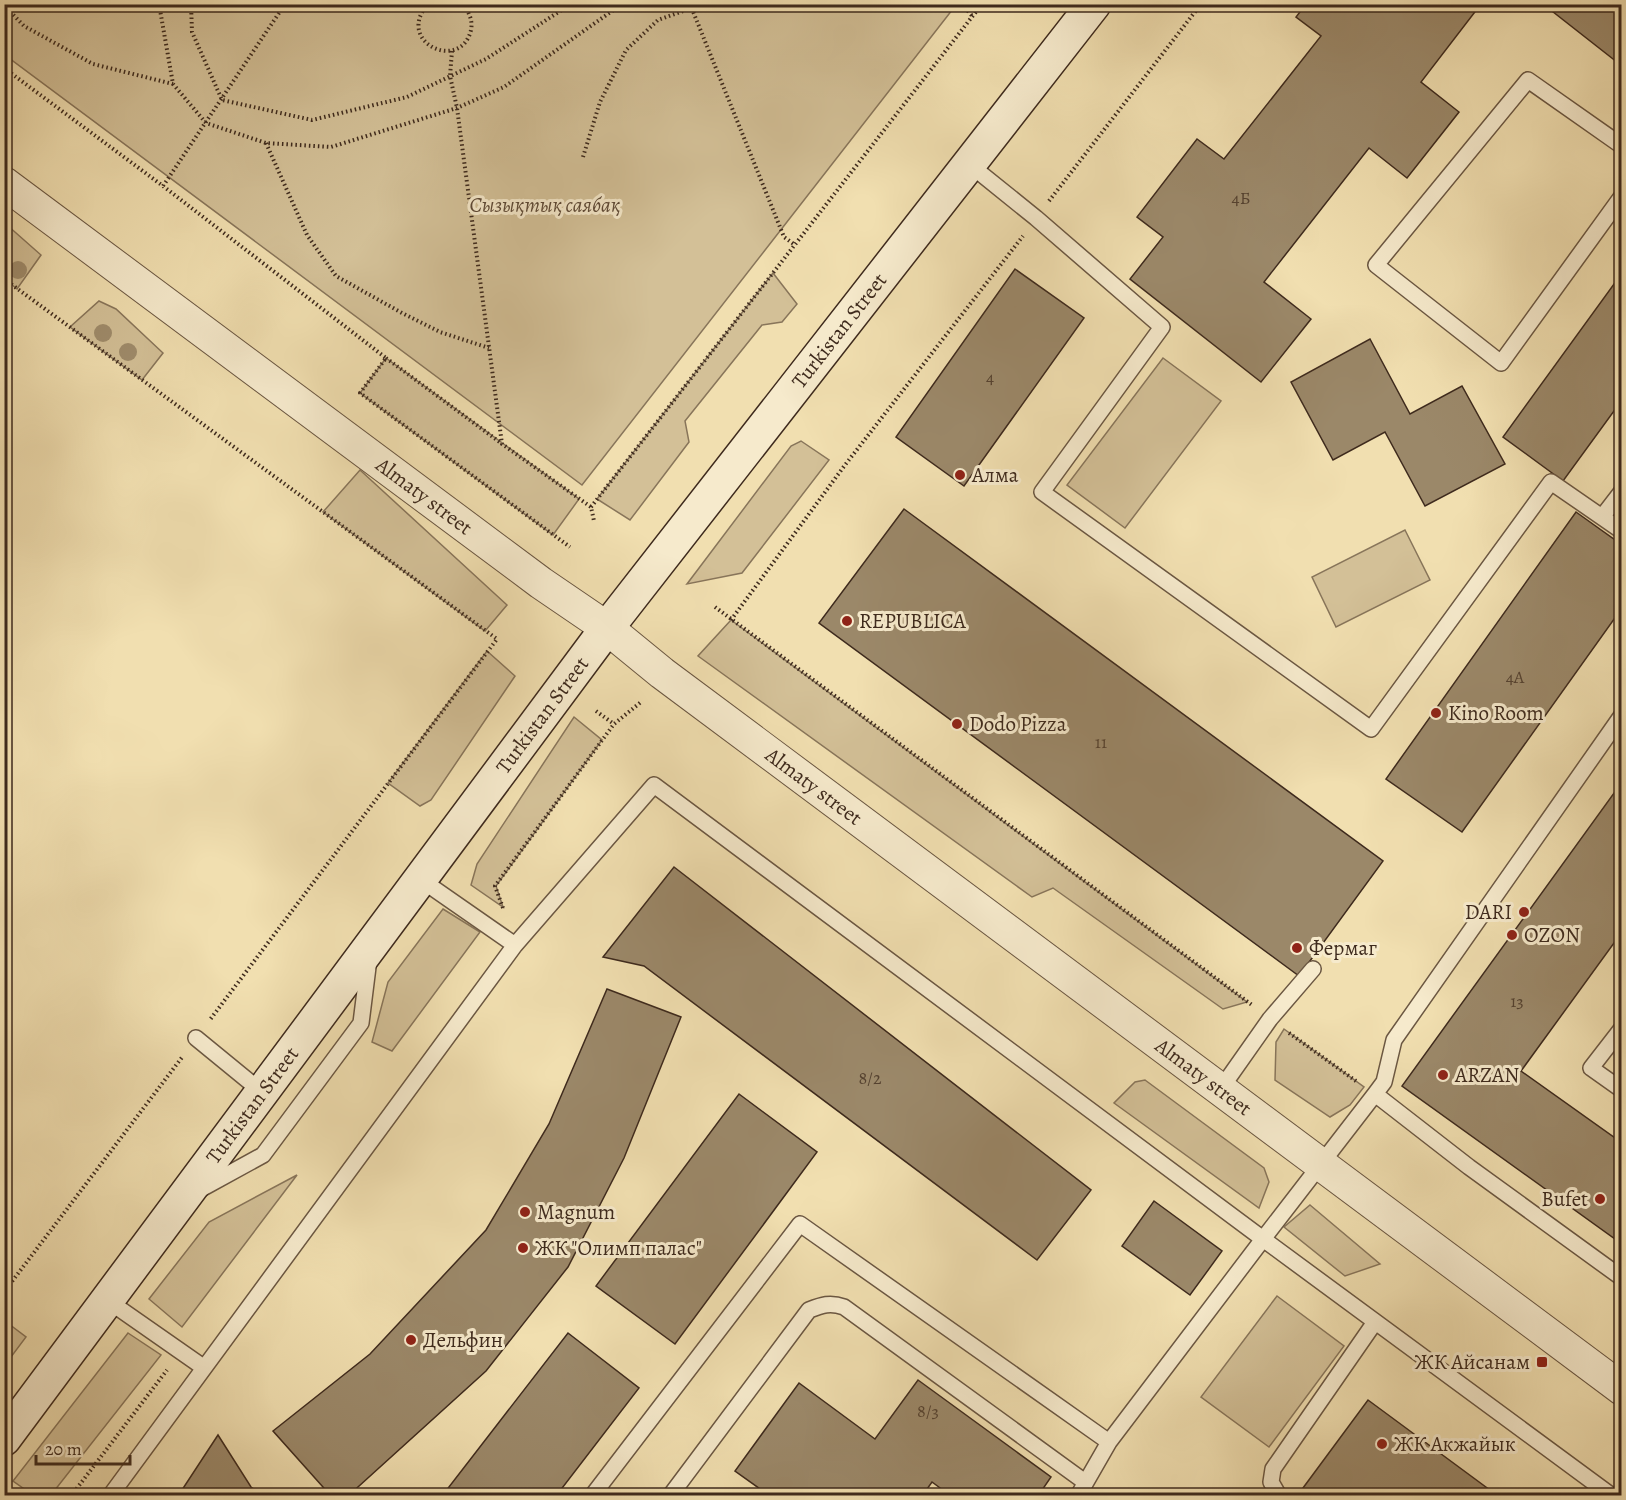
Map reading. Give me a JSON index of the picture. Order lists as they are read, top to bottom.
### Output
{
  "streets": {
    "main road": ["Turkistan Street"],
    "street": ["Almaty street"]
  },
  "crossings": [
    ["Turkistan Street", "Almaty street"]
  ],
  "parks": ["Сызықтық саябақ"],
  "places": {
    "other": [
      "Алма",
      "REPUBLICA",
      "Kino Room",
      "Dodo Pizza",
      "DARI",
      "OZON",
      "Фермаг",
      "ARZAN",
      "Bufet",
      "Magnum",
      "ЖК \"Олимп палас\"",
      "Дельфин",
      "ЖК Акжайык"
    ],
    "transit": ["ЖК Айсанам"]
  },
  "house_numbers": [
    "4Б",
    "4",
    "4А",
    "11",
    "13",
    "8/2",
    "8/3"
  ],
  "scale_bar": "20 m"
}
